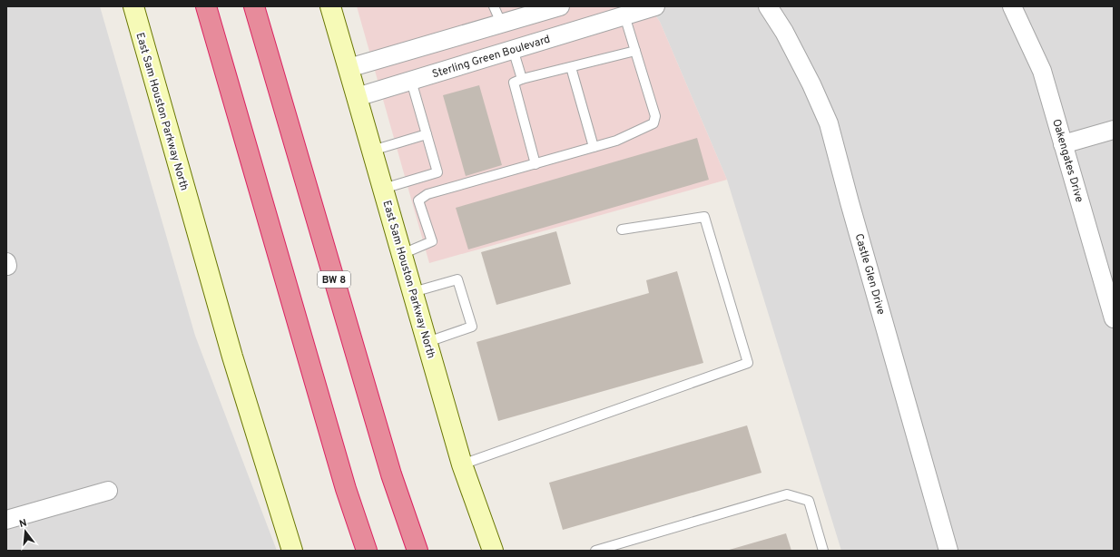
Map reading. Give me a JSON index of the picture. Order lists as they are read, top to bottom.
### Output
{
  "streets": {
    "highway": ["BW 8"],
    "main road": ["East Sam Houston Parkway North"],
    "street": ["Sterling Green Boulevard", "Oakengates Drive", "Castle Glen Drive"]
  },
  "crossings": [
    ["Sterling Green Boulevard", "East Sam Houston Parkway North"]
  ],
  "north": "top"
}
